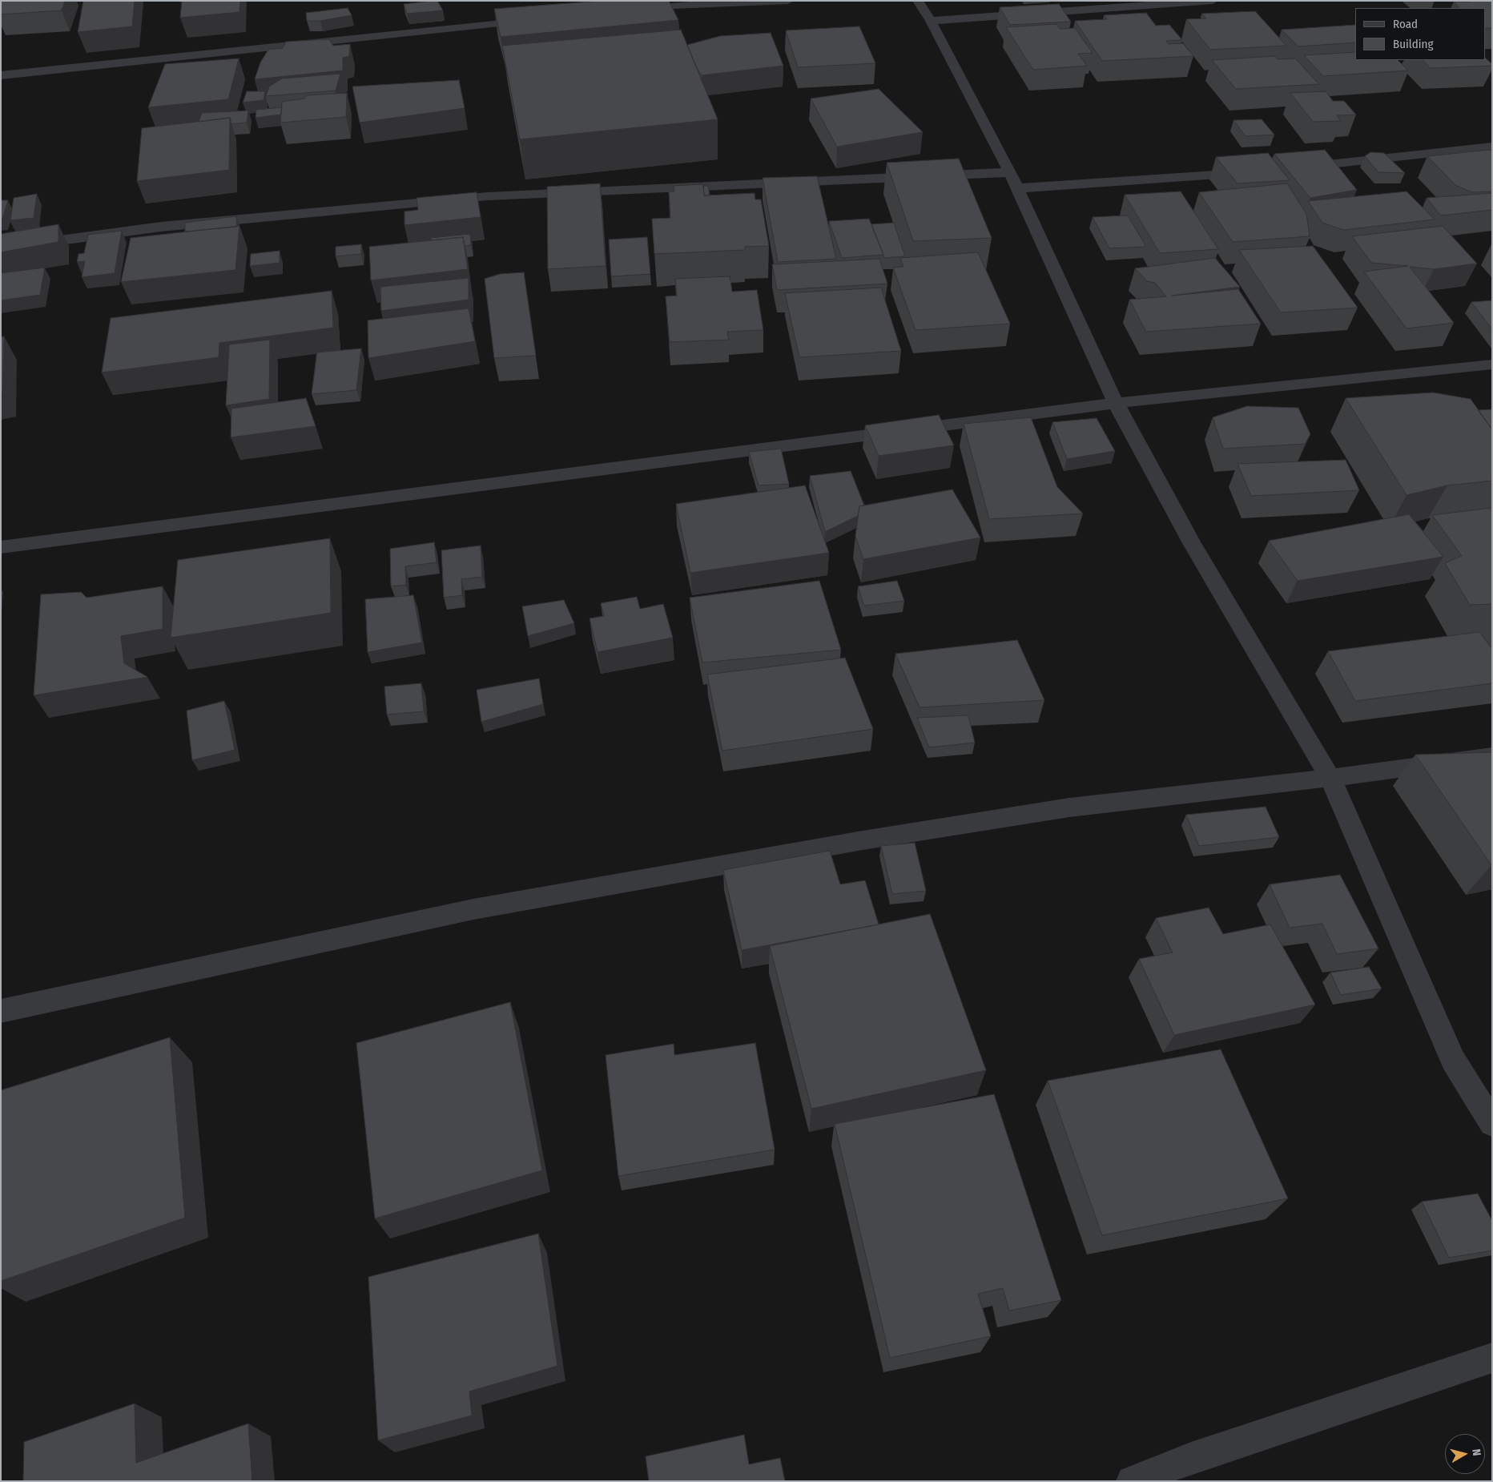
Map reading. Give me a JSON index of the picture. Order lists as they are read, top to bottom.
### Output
{
  "legend": ["Road", "Building"],
  "north": "right"
}
